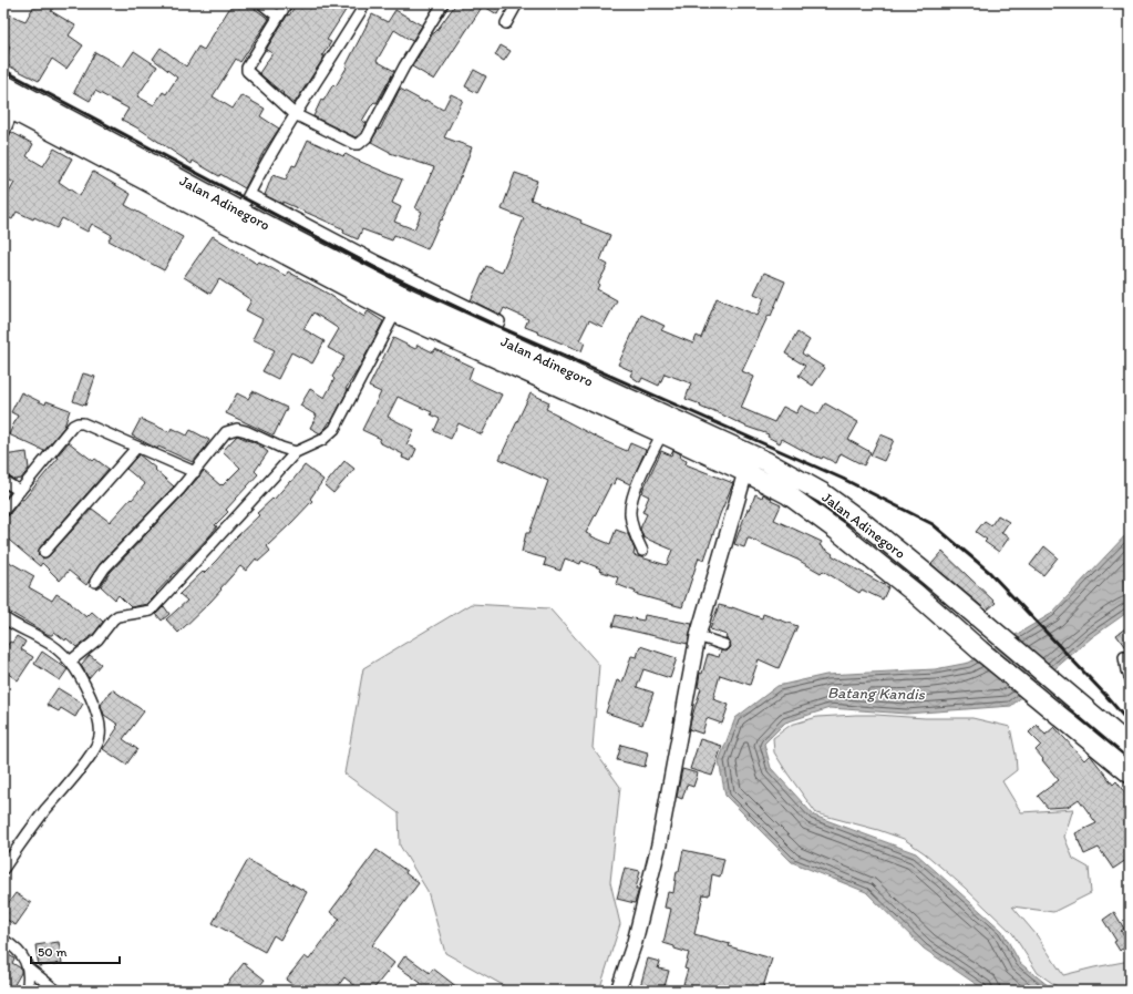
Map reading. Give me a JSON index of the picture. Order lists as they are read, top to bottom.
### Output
{
  "streets": {
    "highway": ["Jalan Adinegoro"]
  },
  "water": ["Batang Kandis"],
  "scale_bar": "50 m"
}
